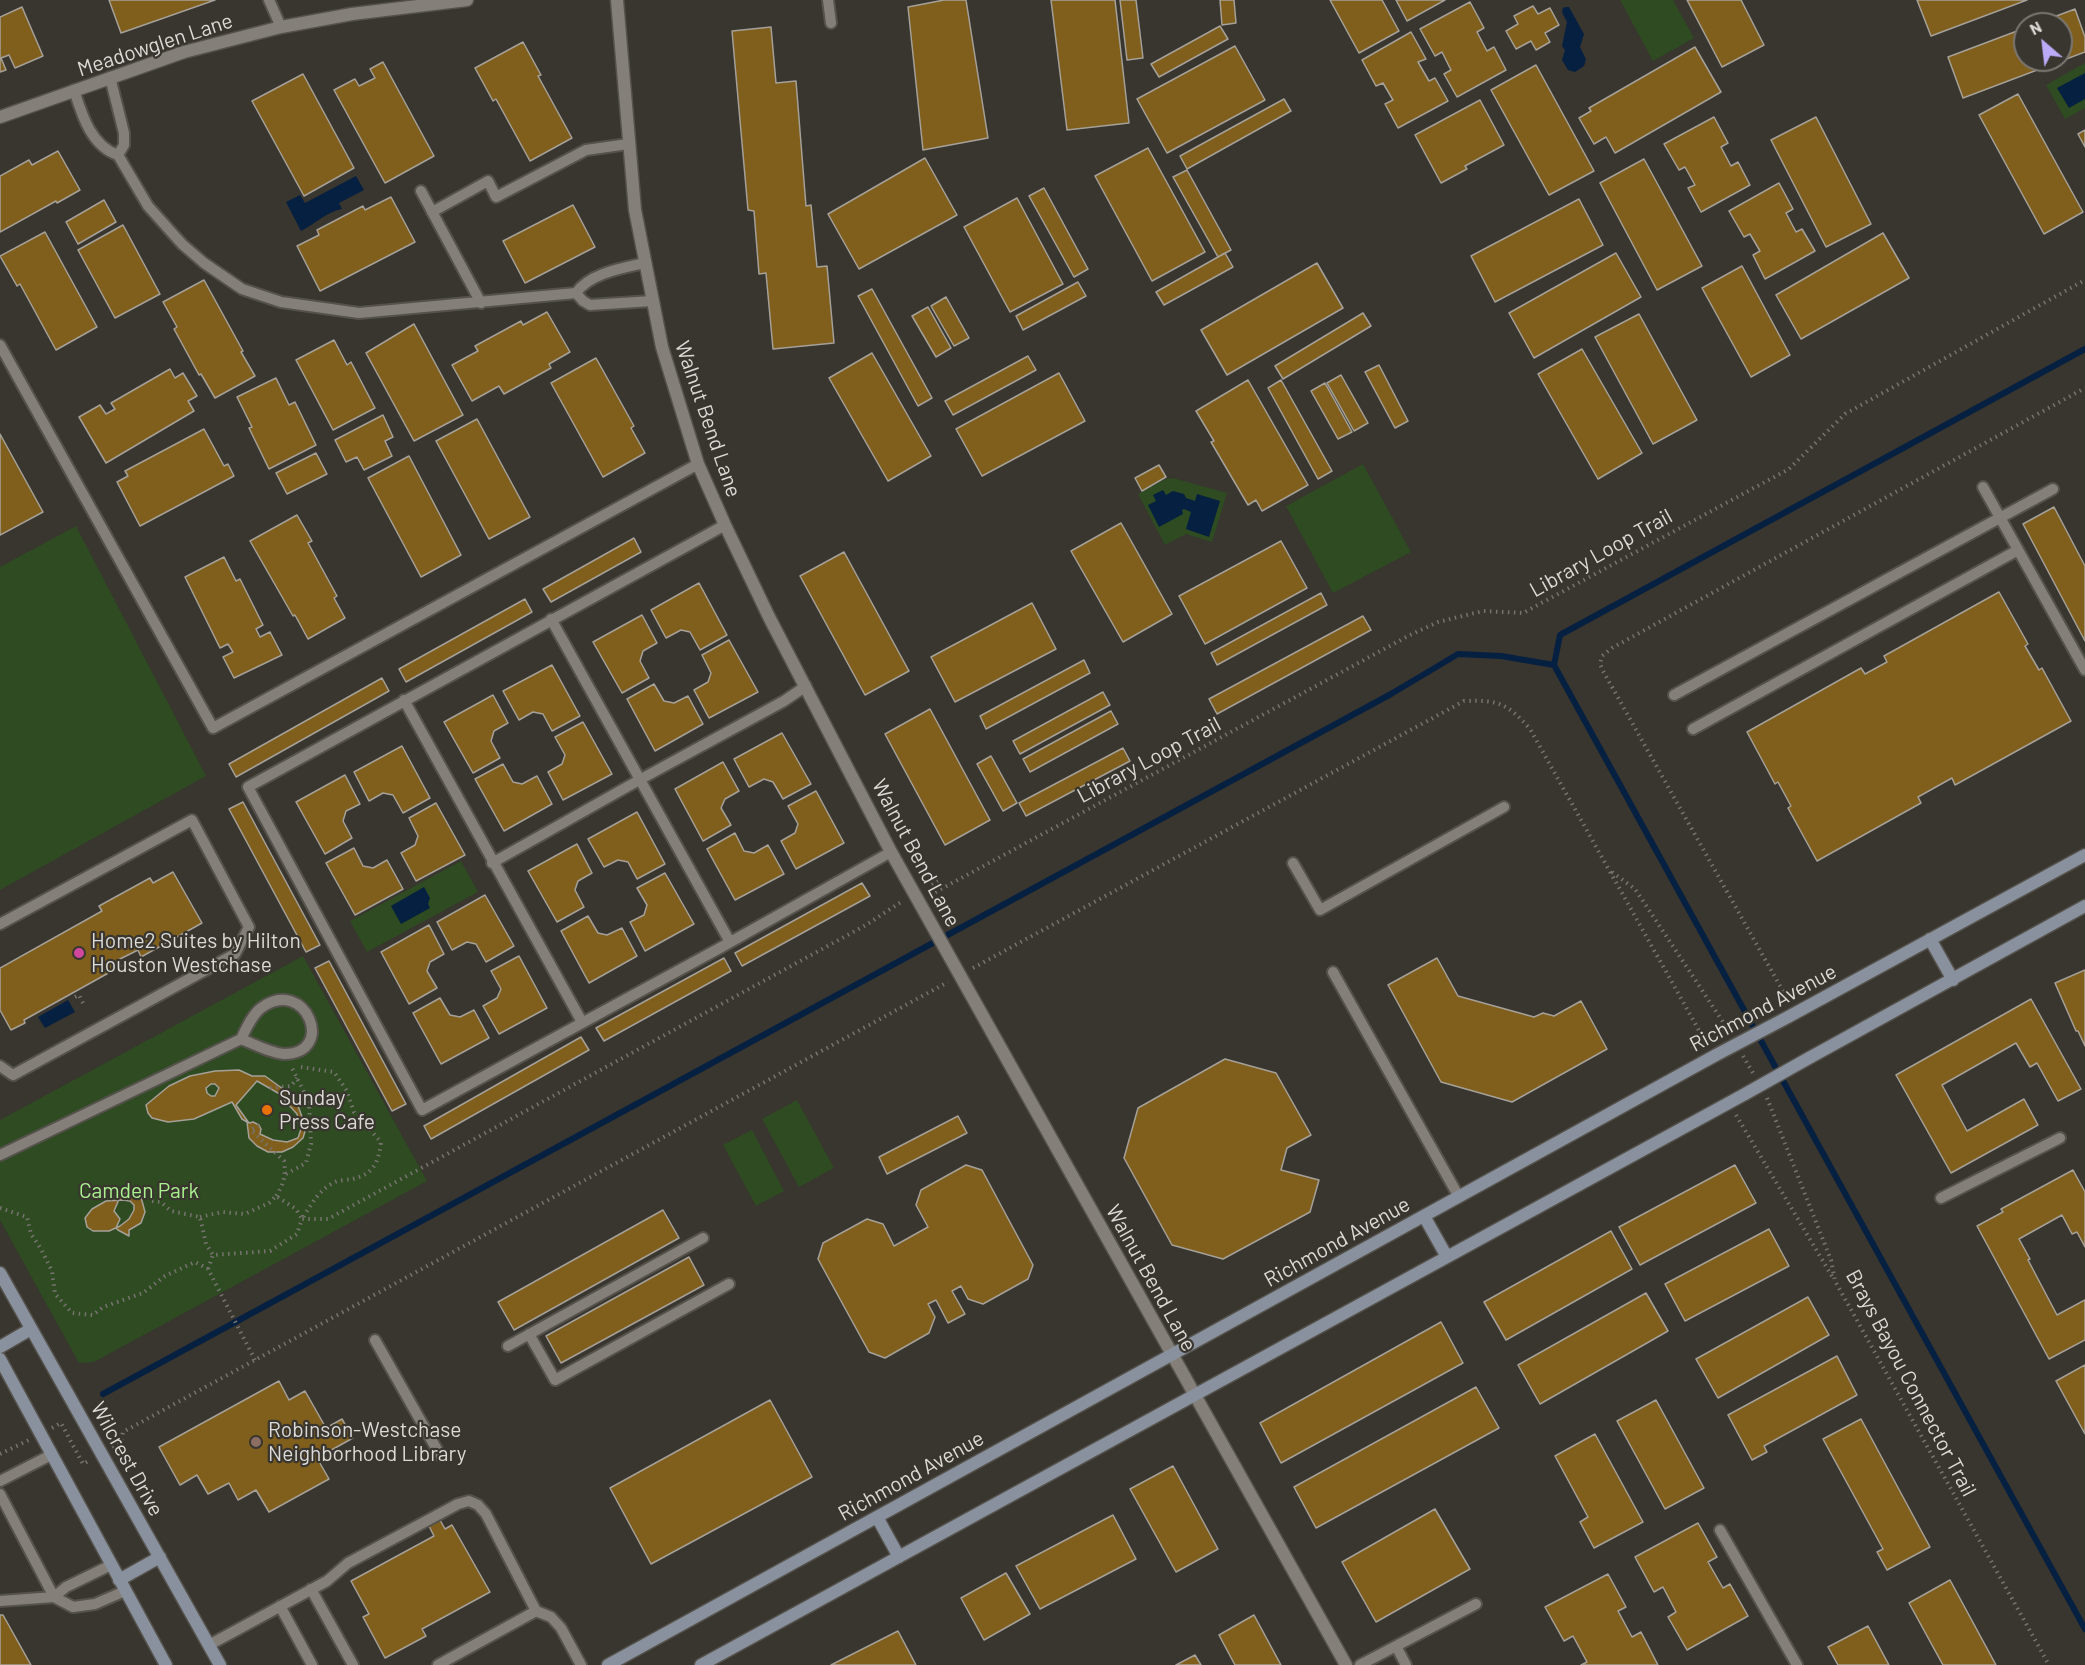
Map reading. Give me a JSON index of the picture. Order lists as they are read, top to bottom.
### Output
{
  "streets": {
    "main road": ["Richmond Avenue", "Wilcrest Drive"],
    "street": ["Meadowglen Lane", "Walnut Bend Lane"],
    "path": ["Library Loop Trail", "Brays Bayou Connector Trail"]
  },
  "crossings": [
    ["Walnut Bend Lane", "Library Loop Trail"],
    ["Walnut Bend Lane", "Richmond Avenue"]
  ],
  "parks": ["Camden Park"],
  "places": ["Home2 Suites by Hilton Houston Westchase", "Sunday Press Cafe", "Robinson-Westchase Neighborhood Library"],
  "north": "top left"
}
